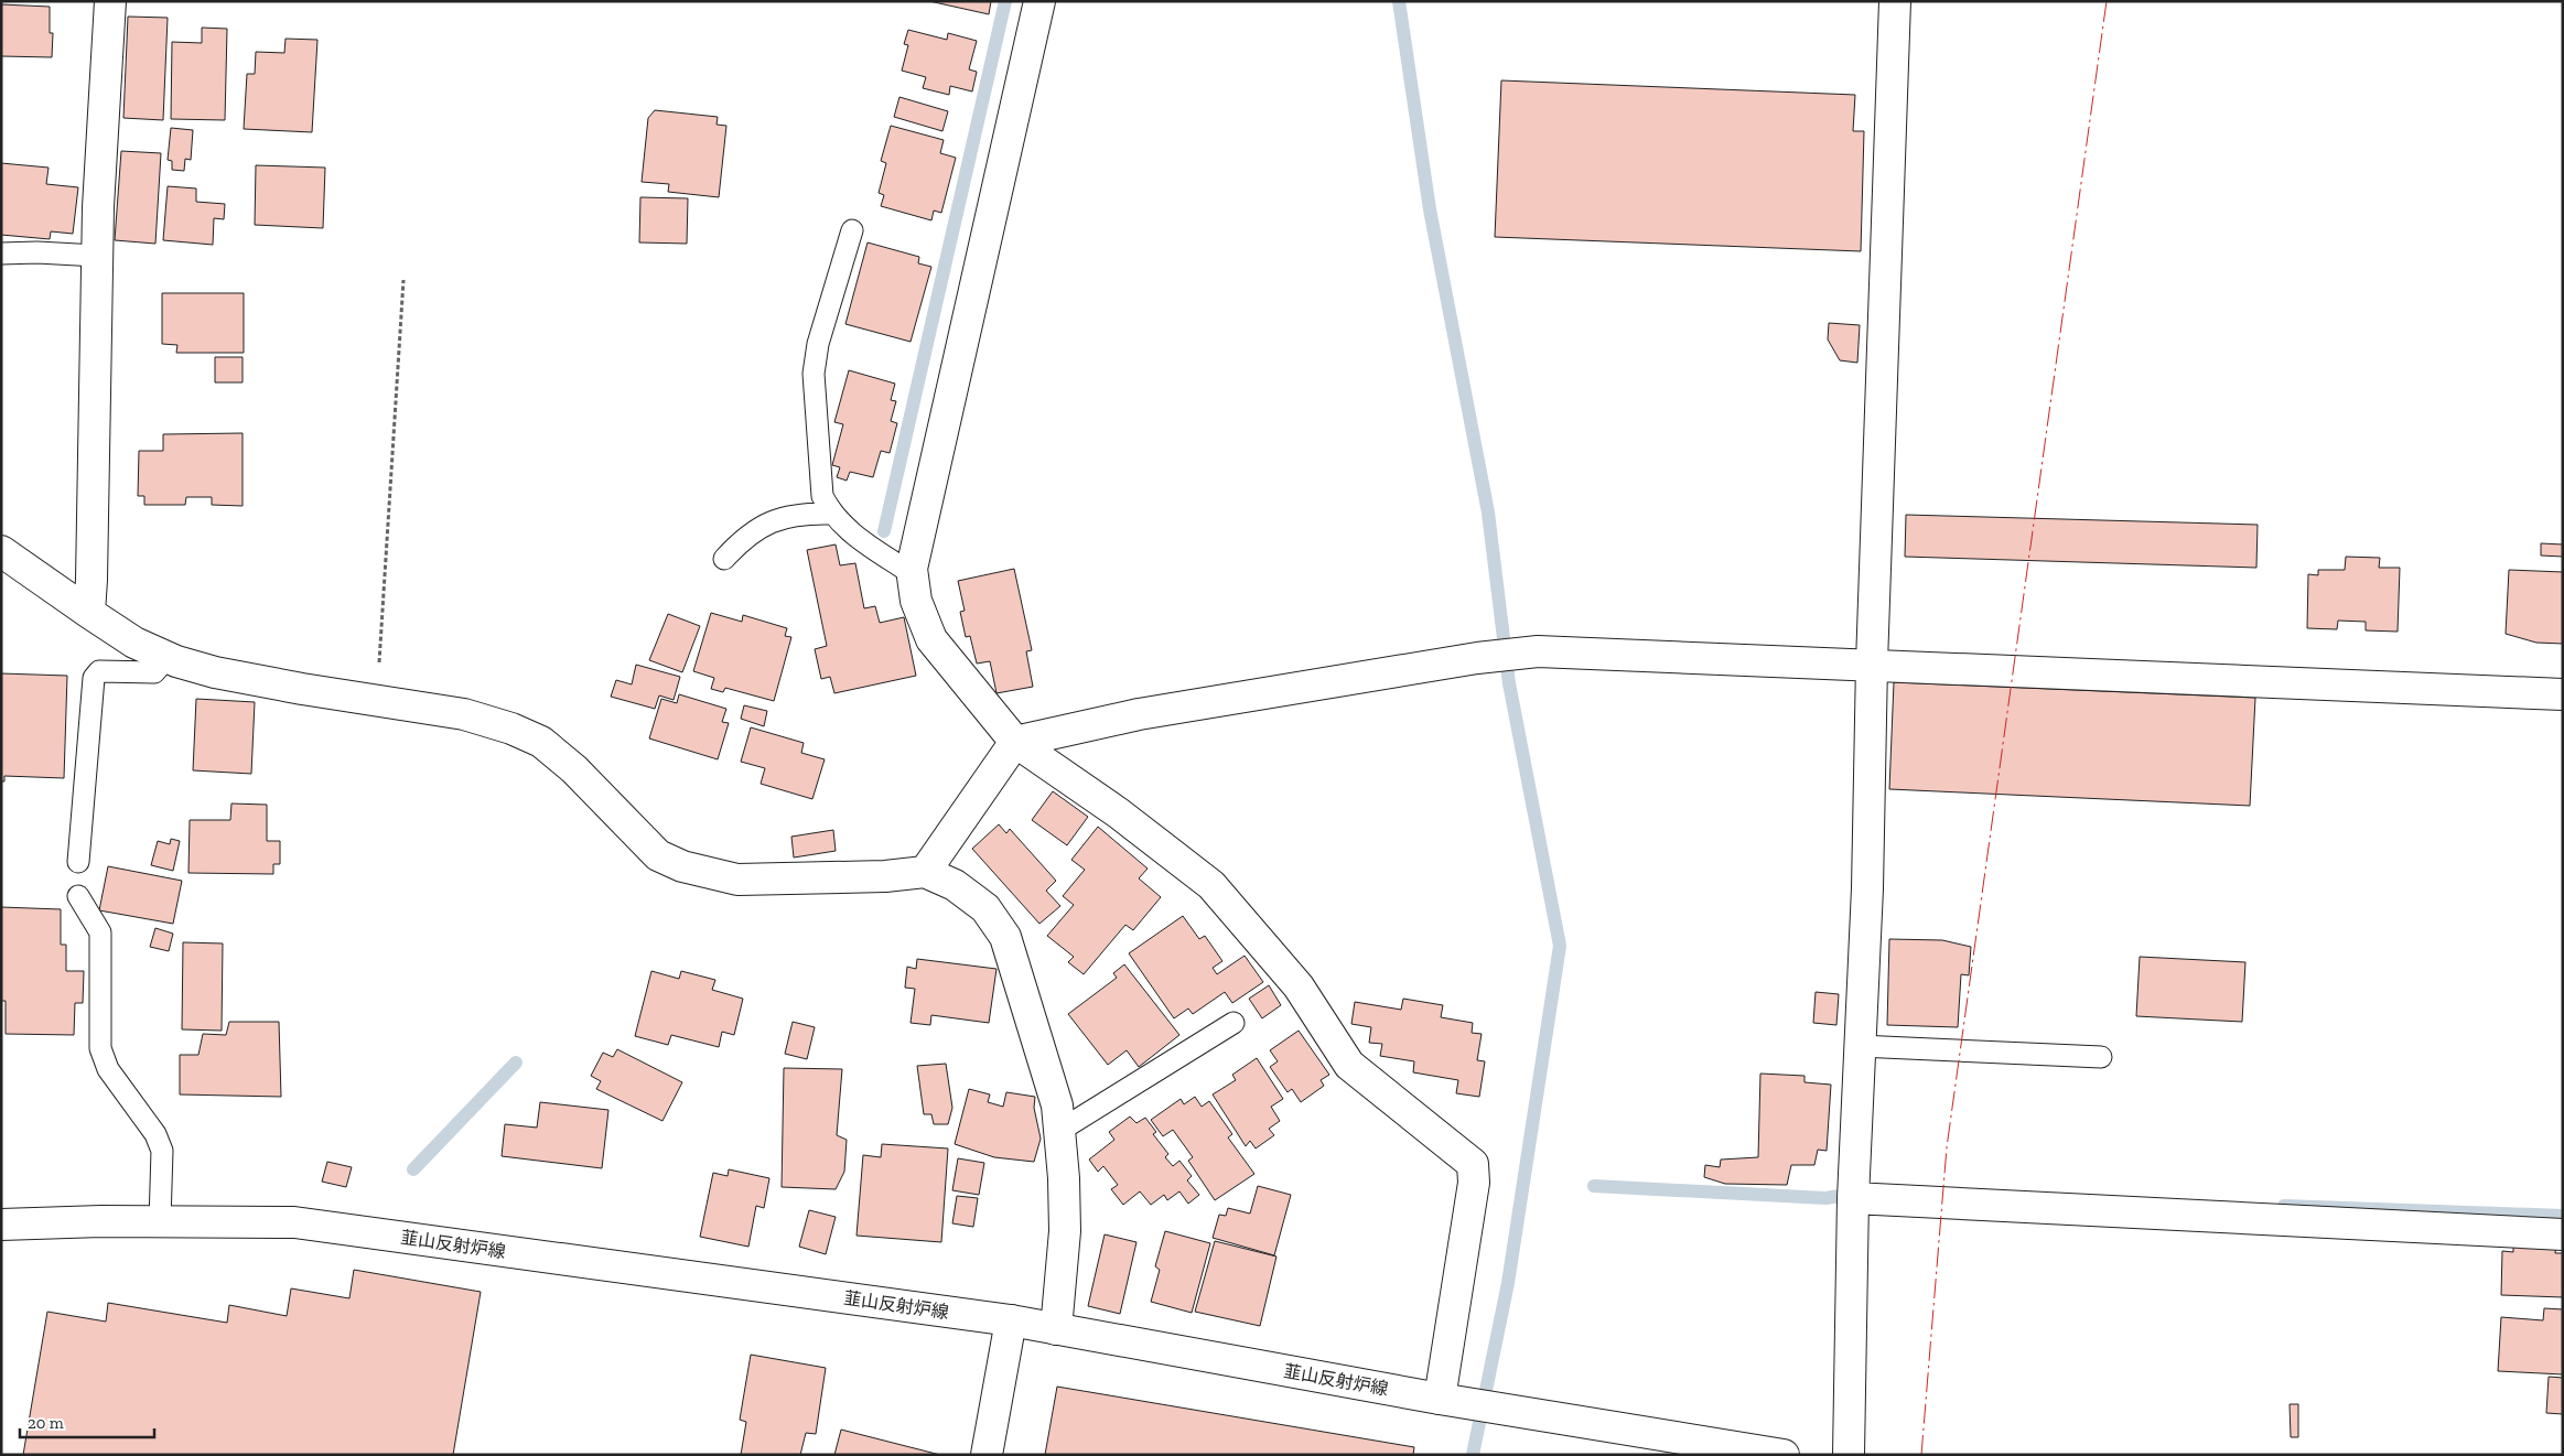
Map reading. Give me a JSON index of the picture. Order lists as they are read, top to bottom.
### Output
{
  "streets": {
    "street": ["韮山反射炉線"]
  },
  "scale_bar": "20 m"
}
